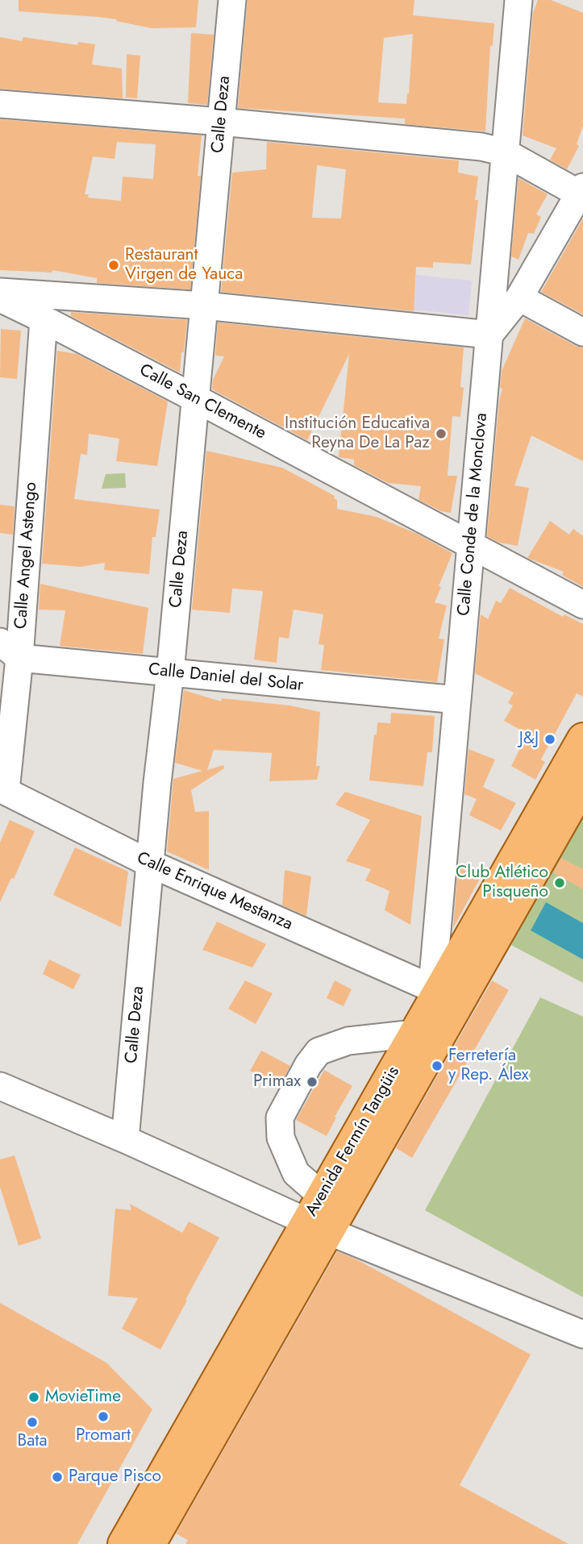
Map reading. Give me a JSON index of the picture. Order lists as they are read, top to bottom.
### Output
{
  "streets": {
    "main road": ["Avenida Fermín Tangüis"],
    "street": [
      "Calle Deza",
      "Calle San Clemente",
      "Calle Conde de la Monclova",
      "Calle Angel Astengo",
      "Calle Daniel del Solar",
      "Calle Enrique Mestanza"
    ]
  },
  "crossings": [
    ["Calle Deza", "Calle San Clemente"],
    ["Calle Deza", "Calle Daniel del Solar"],
    ["Calle Deza", "Calle Enrique Mestanza"],
    ["Calle San Clemente", "Calle Conde de la Monclova"],
    ["Calle San Clemente", "Calle Angel Astengo"],
    ["Calle Conde de la Monclova", "Calle Daniel del Solar"],
    ["Calle Conde de la Monclova", "Calle Enrique Mestanza"],
    ["Calle Conde de la Monclova", "Avenida Fermín Tangüis"],
    ["Calle Angel Astengo", "Calle Daniel del Solar"],
    ["Calle Angel Astengo", "Calle Enrique Mestanza"],
    ["Calle Enrique Mestanza", "Avenida Fermín Tangüis"]
  ],
  "places": [
    "Restaurant Virgen de Yauca",
    "Institución Educativa Reyna De La Paz",
    "J&J",
    "Club Atlético Pisqueño",
    "Ferretería y Rep. Álex",
    "Primax",
    "MovieTime",
    "Promart",
    "Bata",
    "Parque Pisco"
  ]
}
